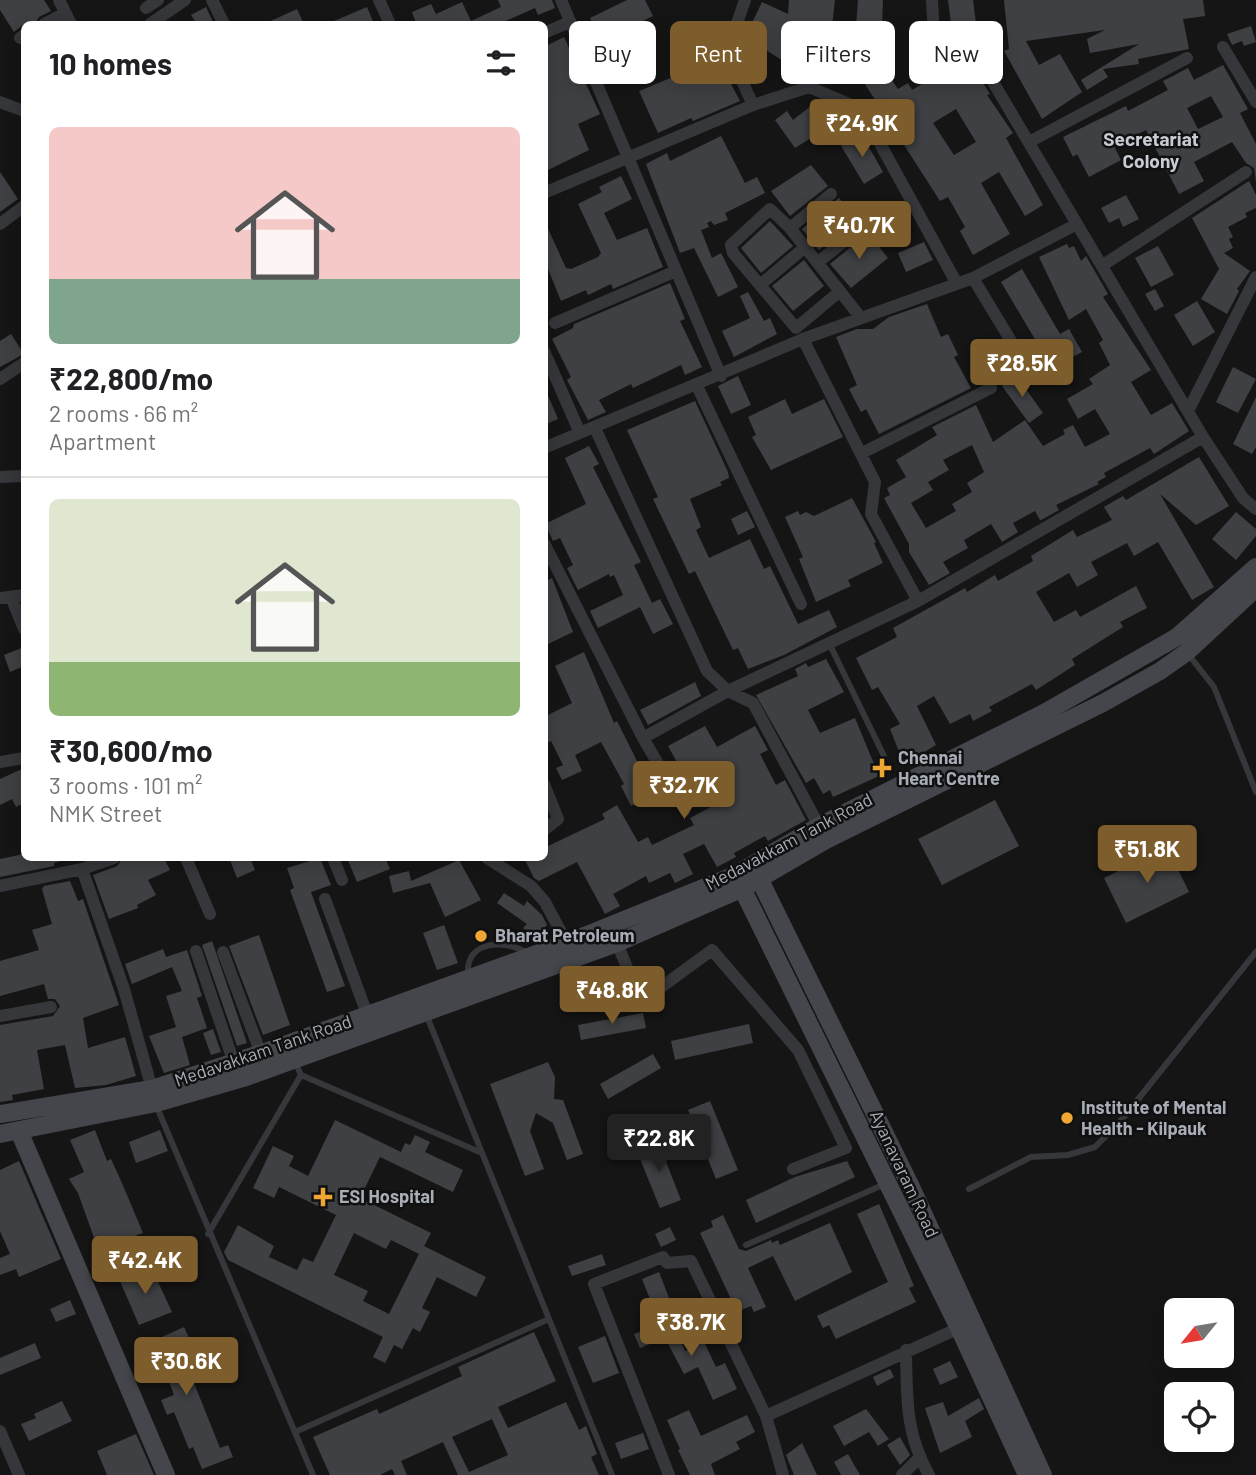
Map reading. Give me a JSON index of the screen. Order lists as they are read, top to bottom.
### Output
{
  "streets": {
    "main road": ["Medavakkam Tank Road", "Ayanavaram Road"]
  },
  "crossings": [
    ["Medavakkam Tank Road", "Ayanavaram Road"]
  ],
  "districts": ["Secretariat Colony"],
  "places": {
    "health": ["Chennai Heart Centre", "ESI Hospital"],
    "other": ["Bharat Petroleum", "Institute of Mental Health - Kilpauk"]
  },
  "north": "bottom left",
  "page": {
    "chip": [
      "Buy",
      "Rent",
      "Filters",
      "New"
    ],
    "heading": "10 homes",
    "price": [
      "₹24.9K",
      "₹40.7K",
      "₹28.5K",
      "₹32.7K",
      "₹51.8K",
      "₹48.8K",
      "₹22.8K",
      "₹42.4K",
      "₹38.7K",
      "₹30.6K"
    ],
    "list": [
      {
        "name": "₹22,800/mo",
        "note": "2 rooms · 66 m² · Apartment"
      },
      {
        "name": "₹30,600/mo",
        "note": "3 rooms · 101 m² · NMK Street"
      }
    ]
  }
}
